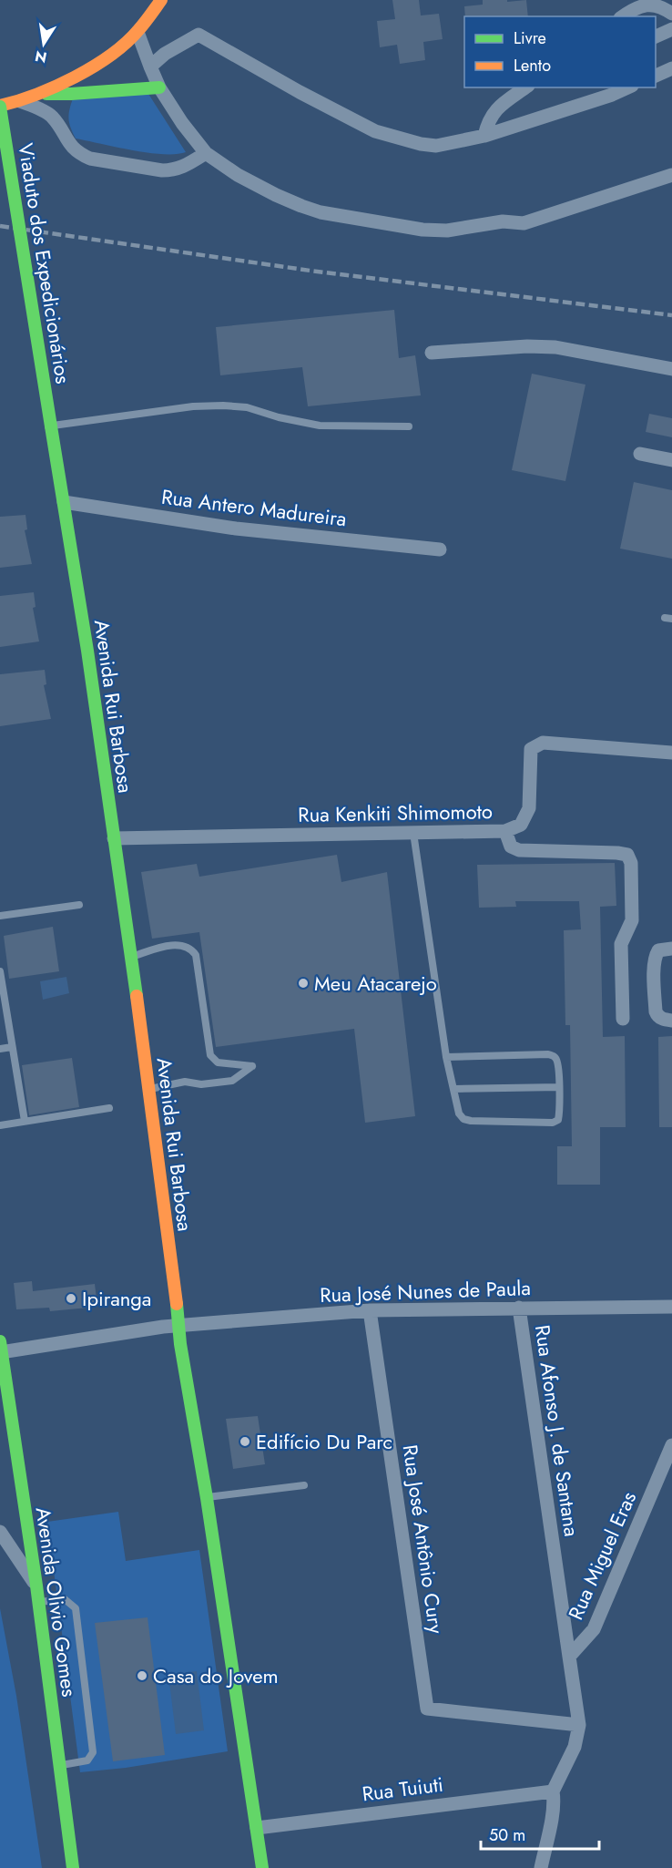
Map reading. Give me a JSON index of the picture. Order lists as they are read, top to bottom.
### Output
{
  "streets": {
    "main road": ["Viaduto dos Expedicionários", "Avenida Rui Barbosa", "Avenida Olivio Gomes"],
    "street": [
      "Rua Antero Madureira",
      "Rua Kenkiti Shimomoto",
      "Rua José Nunes de Paula",
      "Rua Afonso J. de Santana",
      "Rua José Antônio Cury",
      "Rua Miguel Eras",
      "Rua Tuiuti"
    ]
  },
  "crossings": [
    ["Viaduto dos Expedicionários", "Avenida Rui Barbosa"],
    ["Rua Antero Madureira", "Avenida Rui Barbosa"],
    ["Avenida Rui Barbosa", "Rua Kenkiti Shimomoto"],
    ["Avenida Rui Barbosa", "Rua José Nunes de Paula"],
    ["Avenida Rui Barbosa", "Rua Tuiuti"],
    ["Rua José Nunes de Paula", "Rua Afonso J. de Santana"],
    ["Rua José Nunes de Paula", "Rua José Antônio Cury"],
    ["Rua José Nunes de Paula", "Avenida Olivio Gomes"],
    ["Rua Afonso J. de Santana", "Rua Miguel Eras"]
  ],
  "places": [
    "Meu Atacarejo",
    "Ipiranga",
    "Edifício Du Parc",
    "Casa do Jovem"
  ],
  "legend": ["Livre", "Lento"],
  "scale_bar": "50 m",
  "north": "bottom"
}
